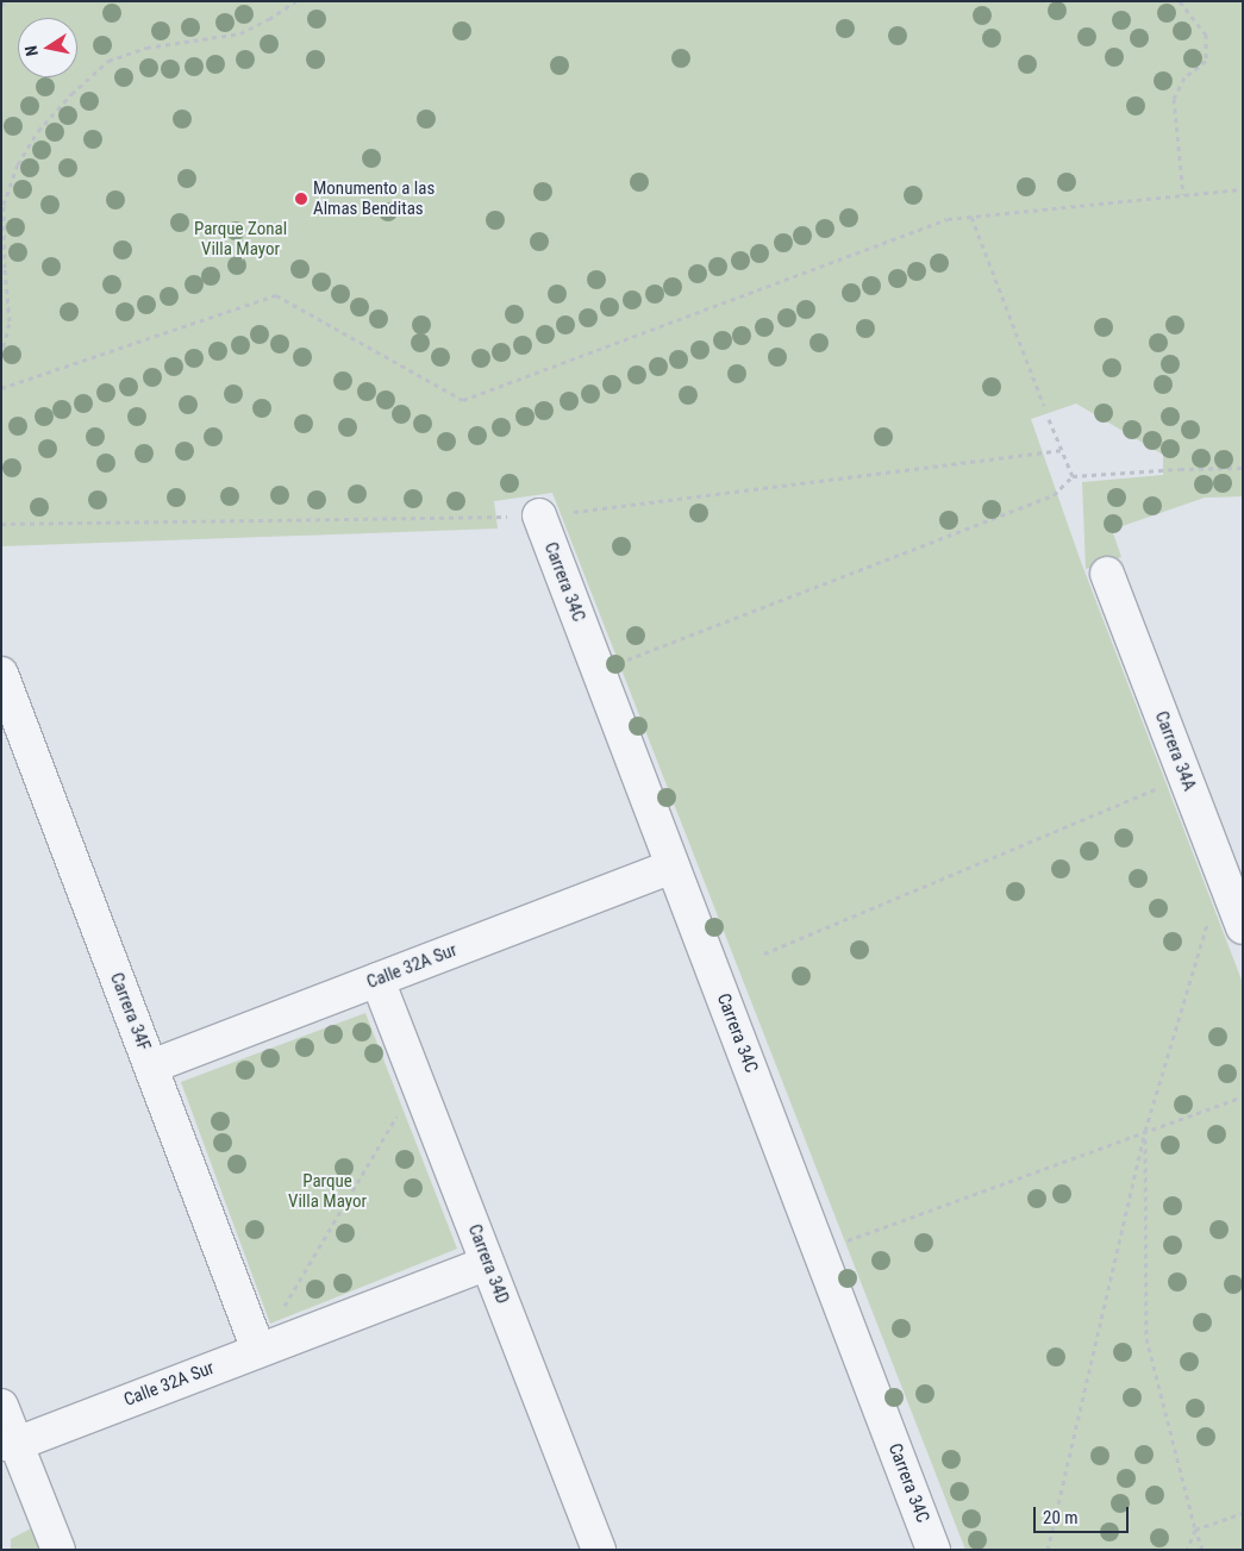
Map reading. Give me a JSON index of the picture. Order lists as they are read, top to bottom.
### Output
{
  "streets": {
    "street": [
      "Carrera 34C",
      "Carrera 34A",
      "Calle 32A Sur",
      "Carrera 34F",
      "Carrera 34D"
    ]
  },
  "crossings": [
    ["Carrera 34C", "Calle 32A Sur"],
    ["Calle 32A Sur", "Carrera 34F"],
    ["Calle 32A Sur", "Carrera 34D"]
  ],
  "parks": ["Parque Zonal Villa Mayor", "Parque Villa Mayor"],
  "places": ["Monumento a las Almas Benditas"],
  "scale_bar": "20 m",
  "north": "left"
}
